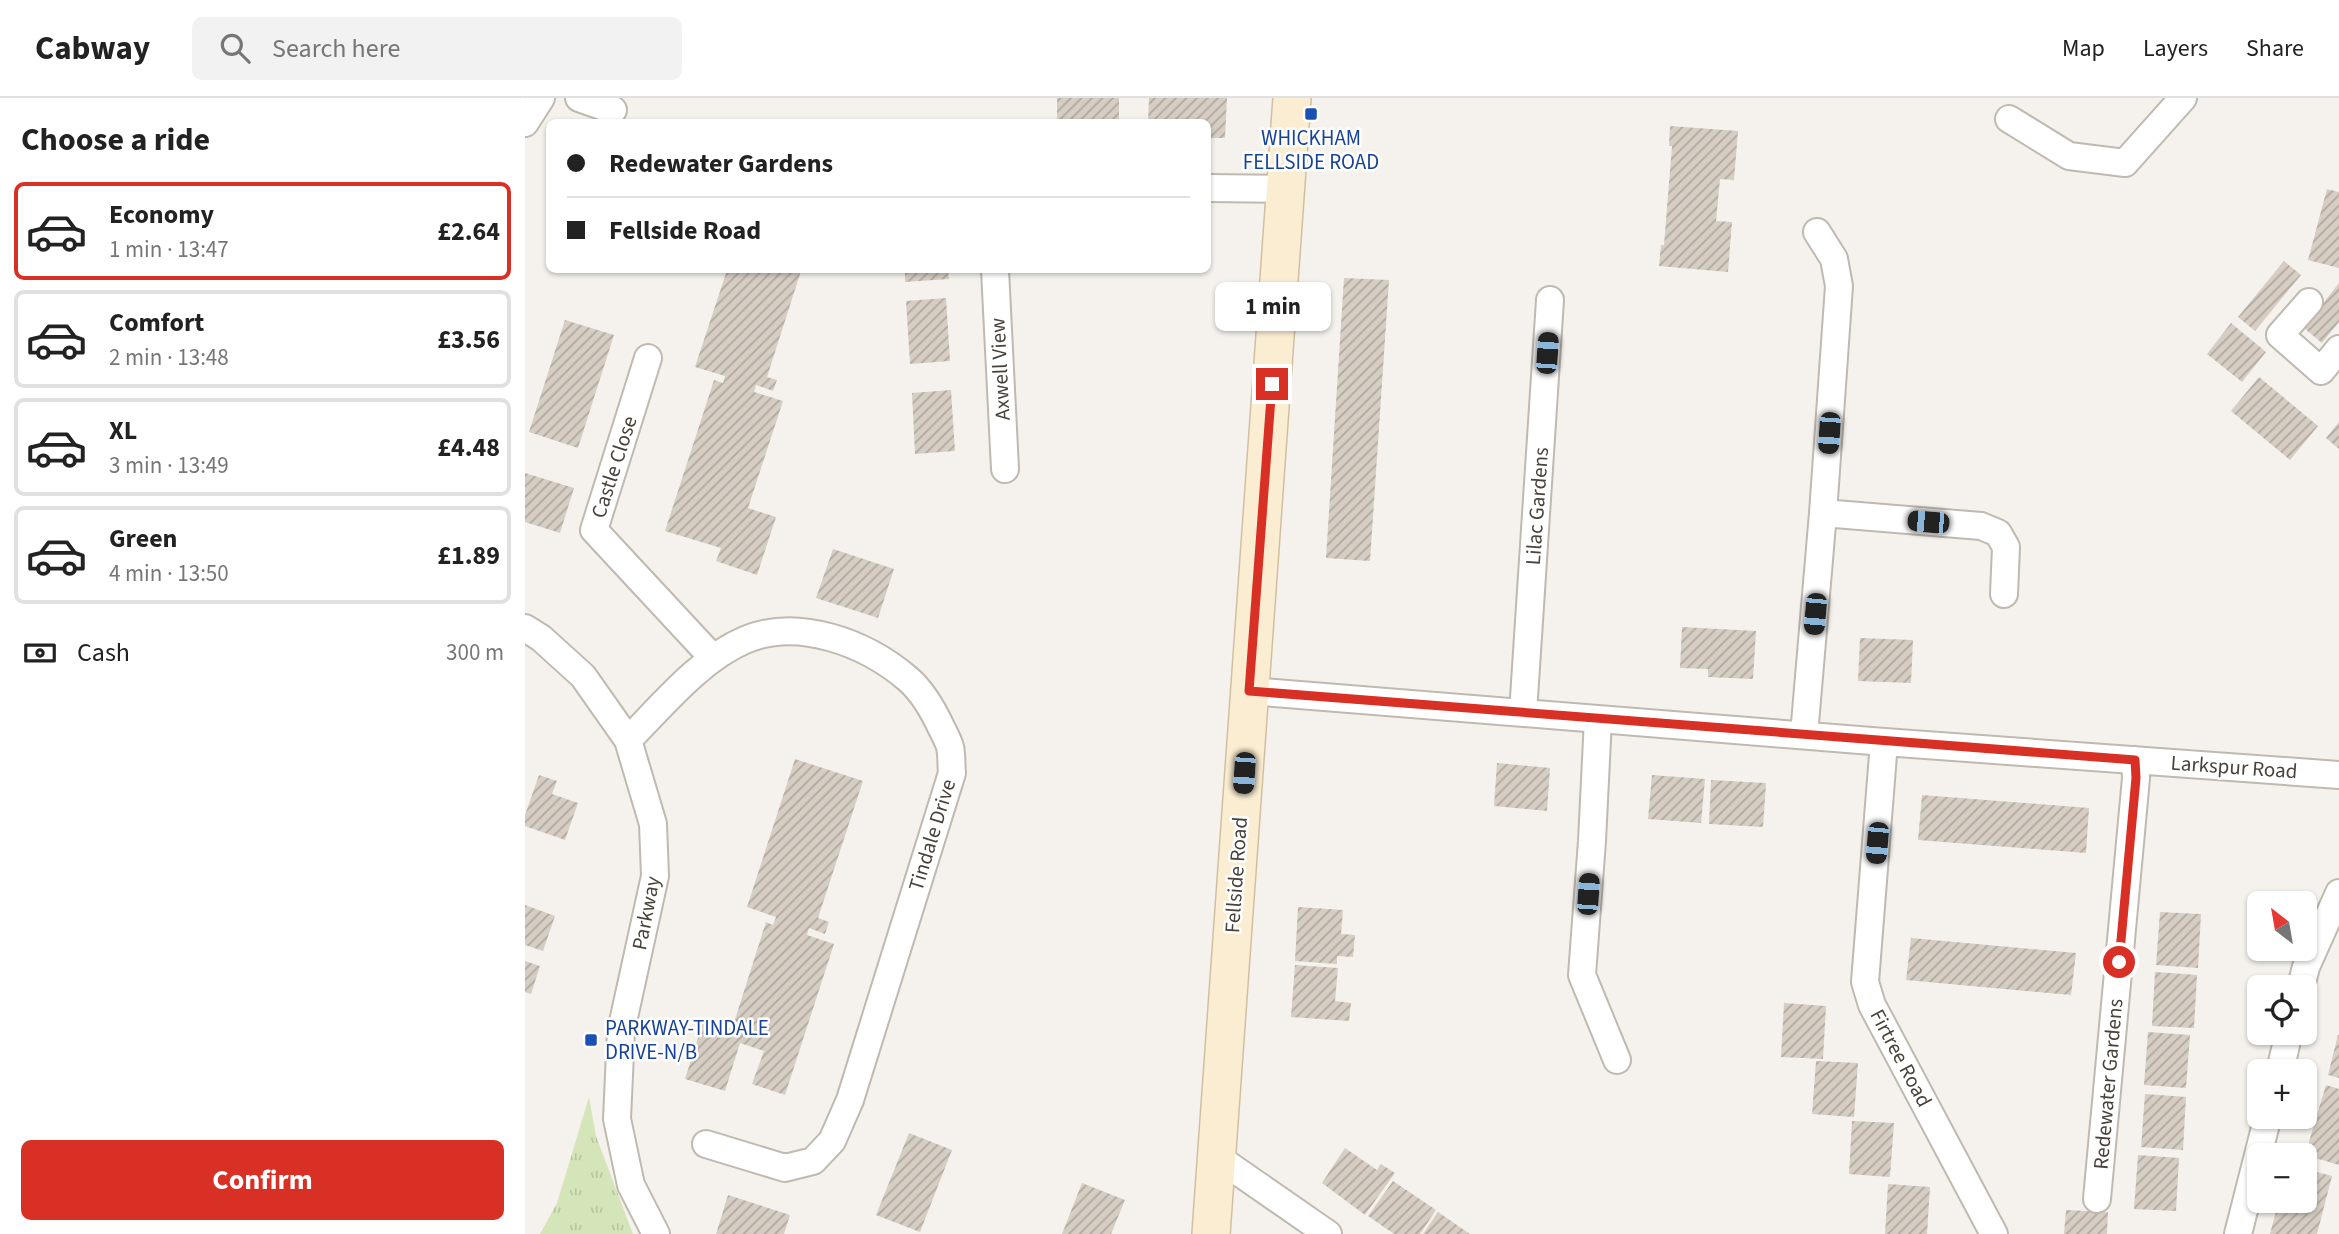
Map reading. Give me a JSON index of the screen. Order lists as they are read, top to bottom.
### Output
{
  "streets": {
    "street": [
      "Axwell View",
      "Castle Close",
      "Lilac Gardens",
      "Larkspur Road",
      "Tindale Drive",
      "Fellside Road",
      "Parkway",
      "Firtree Road",
      "Redewater Gardens"
    ]
  },
  "crossings": [
    ["Castle Close", "Tindale Drive"],
    ["Lilac Gardens", "Larkspur Road"],
    ["Larkspur Road", "Fellside Road"],
    ["Larkspur Road", "Firtree Road"],
    ["Larkspur Road", "Redewater Gardens"],
    ["Tindale Drive", "Parkway"]
  ],
  "places": {
    "transit": ["WHICKHAM FELLSIDE ROAD", "PARKWAY-TINDALE DRIVE-N/B"]
  },
  "north": "top left",
  "page": {
    "header": "Cabway",
    "search": "Search here",
    "nav": ["Map", "Layers", "Share"],
    "heading": "Choose a ride",
    "banner": ["Redewater Gardens", "Fellside Road"],
    "list": [
      {
        "name": "Economy",
        "note": "1 min · 13:47",
        "value": "£2.64"
      },
      {
        "name": "Comfort",
        "note": "2 min · 13:48",
        "value": "£3.56"
      },
      {
        "name": "XL",
        "note": "3 min · 13:49",
        "value": "£4.48"
      },
      {
        "name": "Green",
        "note": "4 min · 13:50",
        "value": "£1.89"
      }
    ],
    "bubble": "1 min",
    "pay": ["Cash", "300 m"],
    "map_buttons": ["+", "−"],
    "buttons": "Confirm"
  }
}
